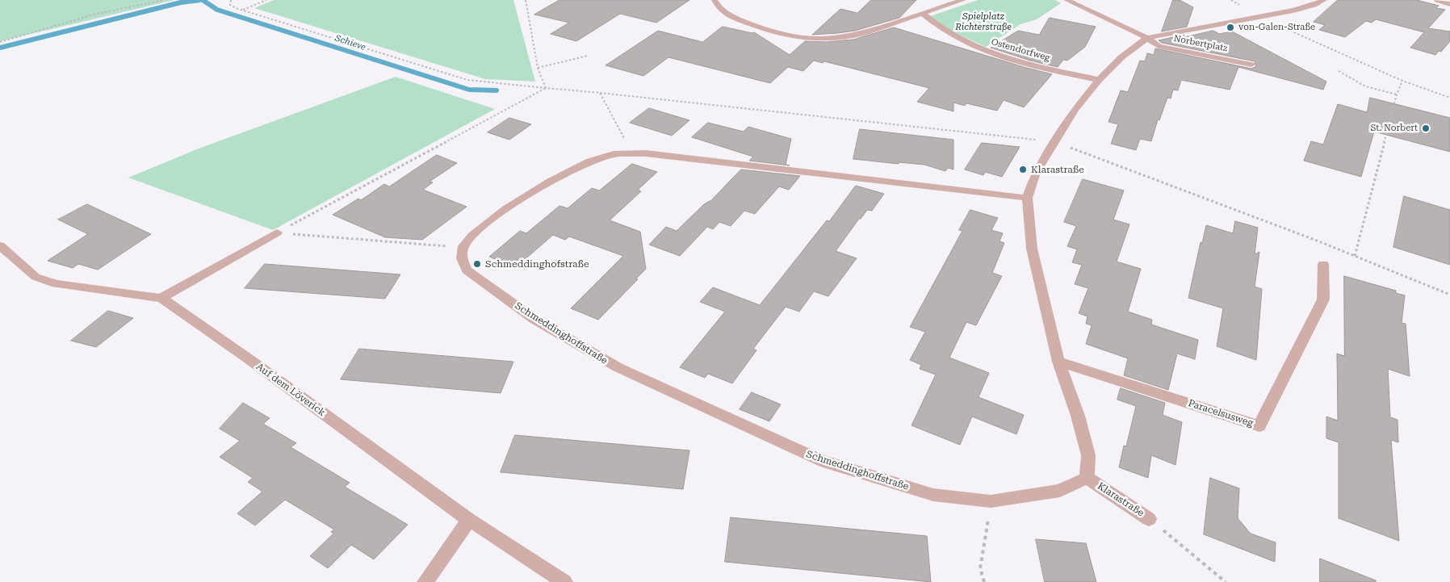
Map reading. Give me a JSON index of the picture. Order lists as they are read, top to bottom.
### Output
{
  "streets": {
    "street": [
      "Norbertplatz",
      "Ostendorfweg",
      "Schmeddinghoffstraße",
      "Auf dem Löverick",
      "Paracelsusweg",
      "Klarastraße"
    ]
  },
  "crossings": [
    ["Norbertplatz", "Klarastraße"],
    ["Ostendorfweg", "Klarastraße"],
    ["Schmeddinghoffstraße", "Klarastraße"],
    ["Paracelsusweg", "Klarastraße"]
  ],
  "water": ["Schieve"],
  "parks": ["Spielplatz Richterstraße"],
  "places": [
    "von-Galen-Straße",
    "St. Norbert",
    "Klarastraße",
    "Schmeddinghofstraße"
  ]
}
